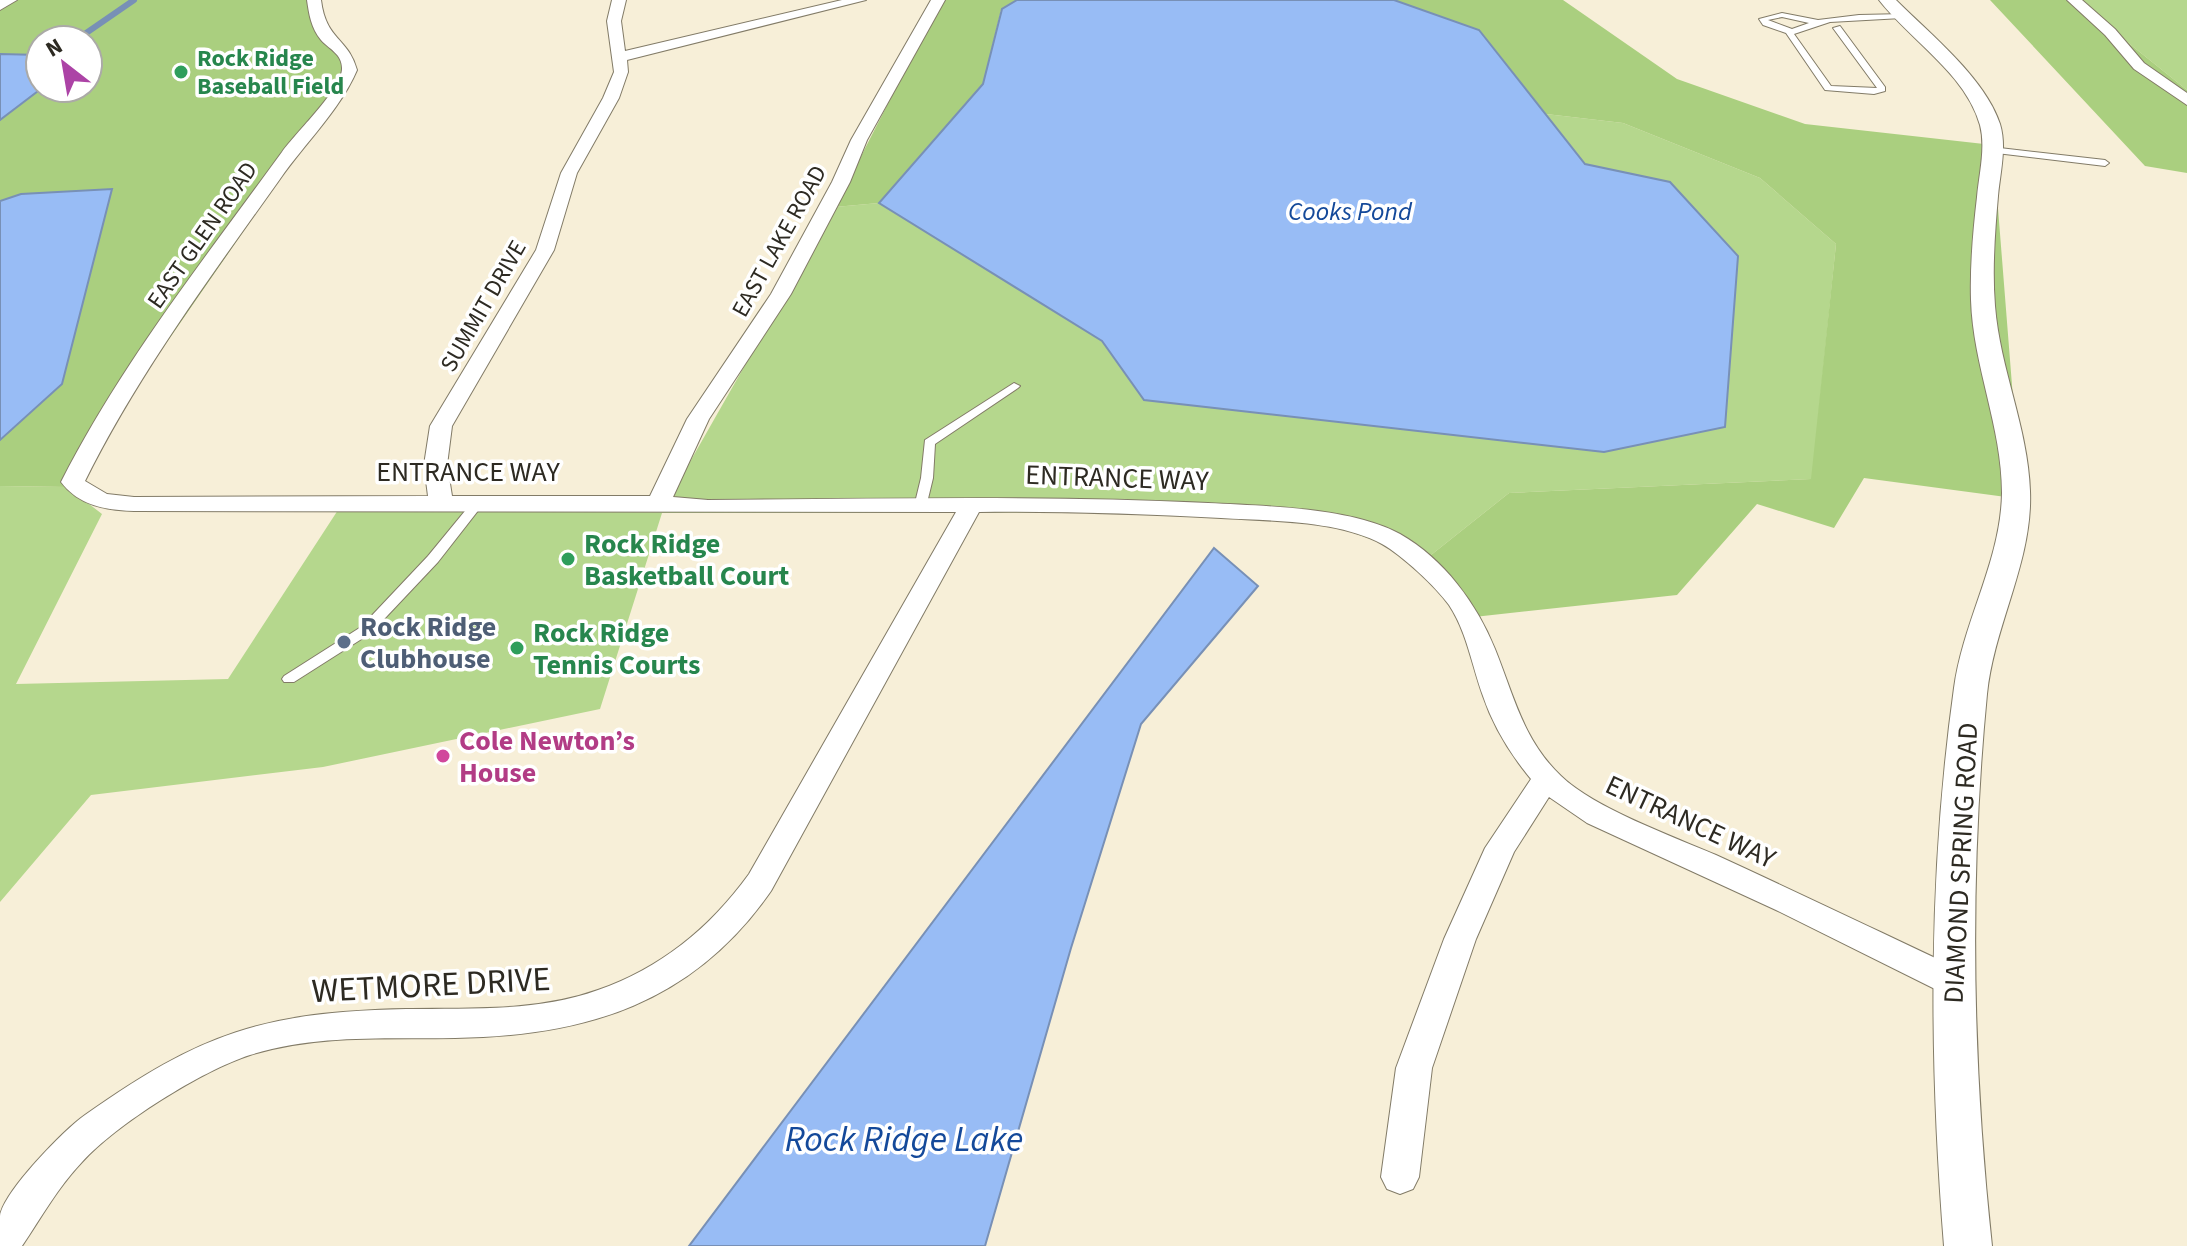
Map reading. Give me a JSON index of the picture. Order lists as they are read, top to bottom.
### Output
{
  "streets": {
    "street": [
      "EAST GLEN ROAD",
      "EAST LAKE ROAD",
      "SUMMIT DRIVE",
      "ENTRANCE WAY",
      "DIAMOND SPRING ROAD",
      "WETMORE DRIVE"
    ]
  },
  "crossings": [
    ["EAST GLEN ROAD", "ENTRANCE WAY"],
    ["EAST LAKE ROAD", "ENTRANCE WAY"],
    ["SUMMIT DRIVE", "ENTRANCE WAY"],
    ["ENTRANCE WAY", "DIAMOND SPRING ROAD"],
    ["ENTRANCE WAY", "WETMORE DRIVE"]
  ],
  "water": ["Cooks Pond", "Rock Ridge Lake"],
  "places": [
    "Rock Ridge Baseball Field",
    "Rock Ridge Basketball Court",
    "Rock Ridge Clubhouse",
    "Rock Ridge Tennis Courts",
    "Cole Newton’s House"
  ],
  "north": "top left"
}
